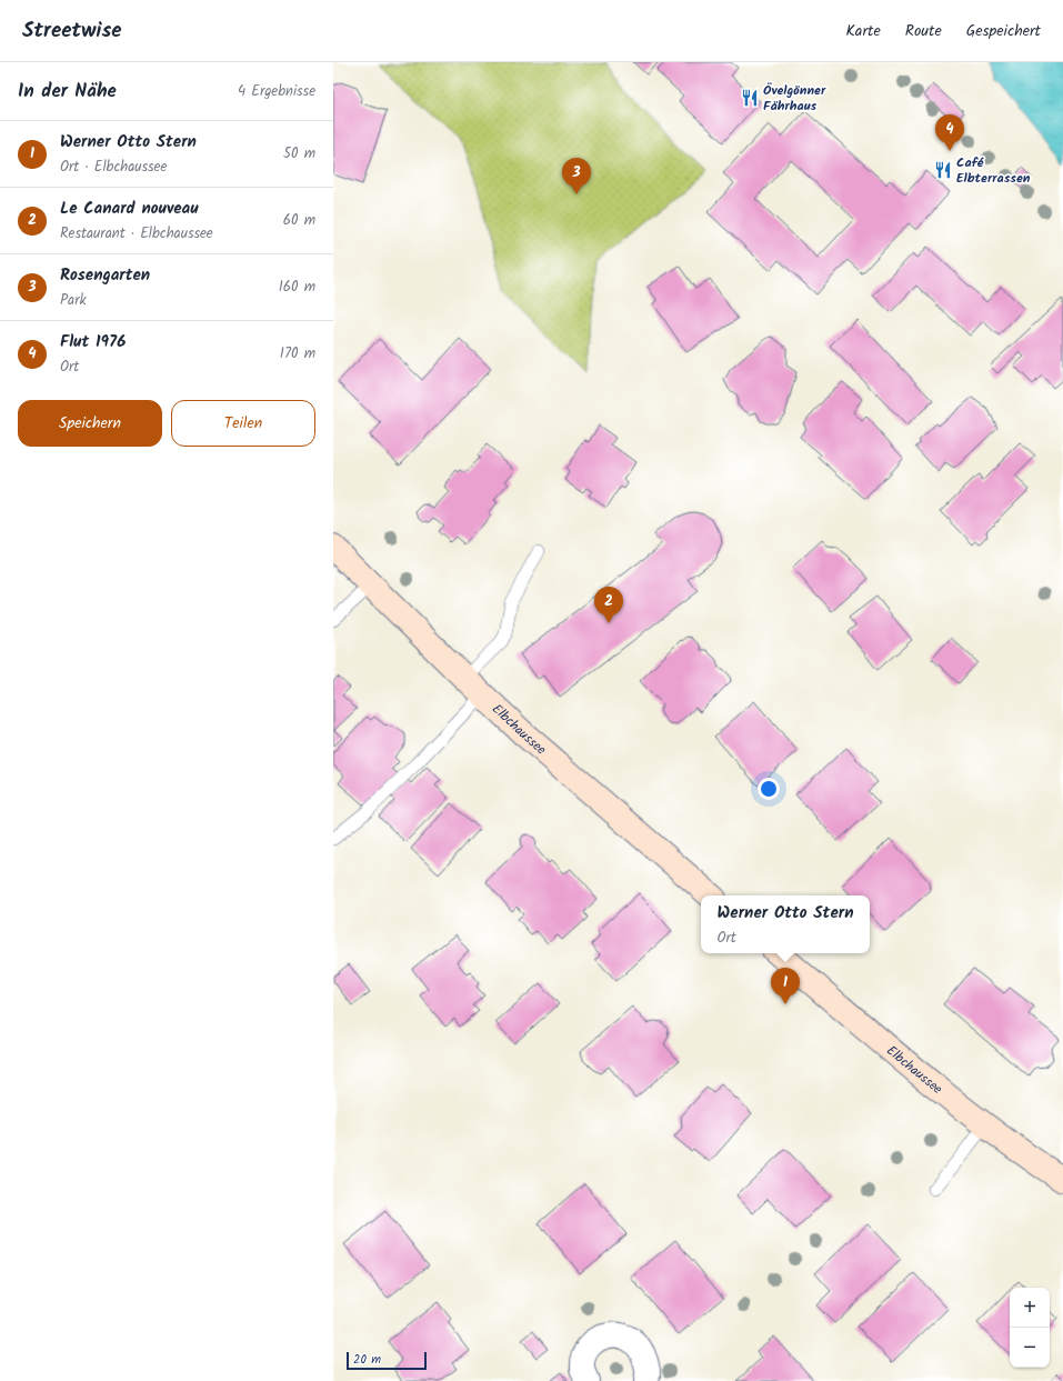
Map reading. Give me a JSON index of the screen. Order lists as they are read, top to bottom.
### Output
{
  "streets": {
    "main road": ["Elbchaussee"]
  },
  "places": {
    "restaurant": ["Övelgönner Fährhaus", "Café Elbterrassen"]
  },
  "scale_bar": "20 m",
  "page": {
    "header": "Streetwise",
    "nav": ["Karte", "Route", "Gespeichert"],
    "heading": ["In der Nähe", "4 Ergebnisse"],
    "pins": [
      "4",
      "3",
      "2",
      "1"
    ],
    "list": [
      {
        "mark": "1",
        "name": "Werner Otto Stern",
        "note": "Ort · Elbchaussee",
        "value": "50 m"
      },
      {
        "mark": "2",
        "name": "Le Canard nouveau",
        "note": "Restaurant · Elbchaussee",
        "value": "60 m"
      },
      {
        "mark": "3",
        "name": "Rosengarten",
        "note": "Park",
        "value": "160 m"
      },
      {
        "mark": "4",
        "name": "Flut 1976",
        "note": "Ort",
        "value": "170 m"
      }
    ],
    "buttons": ["Speichern", "Teilen"],
    "popup": ["Werner Otto Stern", "Ort"],
    "map_buttons": ["+", "−"],
    "scale": "20 m"
  }
}
